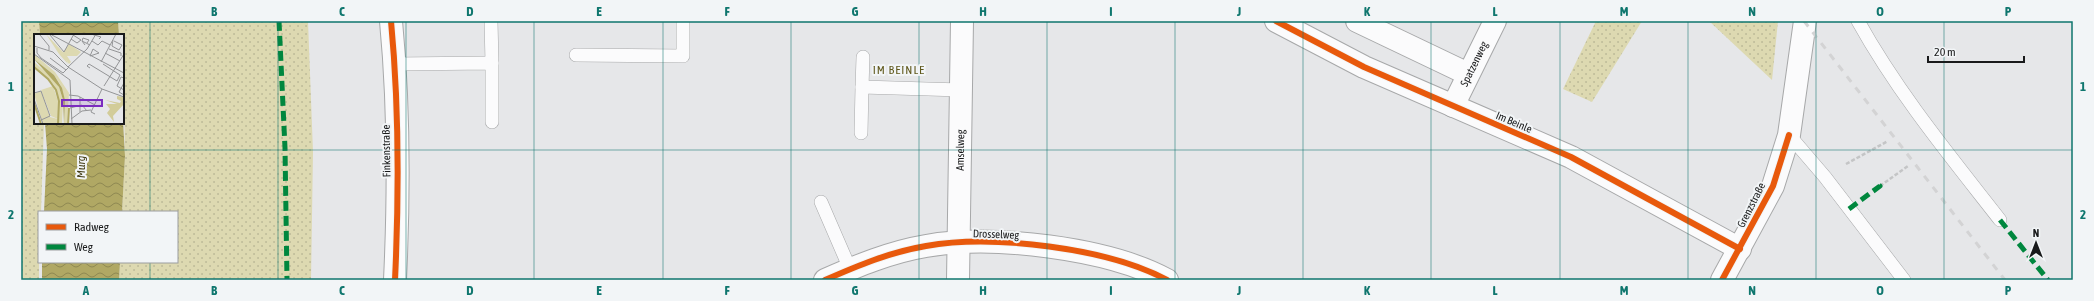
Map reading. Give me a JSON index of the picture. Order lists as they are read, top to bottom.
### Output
{
  "streets": {
    "street": [
      "Spatzenweg",
      "Im Beinle",
      "Finkenstraße",
      "Amselweg",
      "Grenzstraße",
      "Drosselweg"
    ]
  },
  "crossings": [
    ["Spatzenweg", "Im Beinle"],
    ["Im Beinle", "Grenzstraße"],
    ["Amselweg", "Drosselweg"]
  ],
  "districts": ["IM BEINLE"],
  "water": ["Murg"],
  "legend": ["Radweg", "Weg"],
  "scale_bar": "20 m",
  "north": "top",
  "grid": {
    "columns": [
      "A",
      "B",
      "C",
      "D",
      "E",
      "F",
      "G",
      "H",
      "I",
      "J",
      "K",
      "L",
      "M",
      "N",
      "O",
      "P"
    ],
    "rows": ["1", "2"]
  }
}
